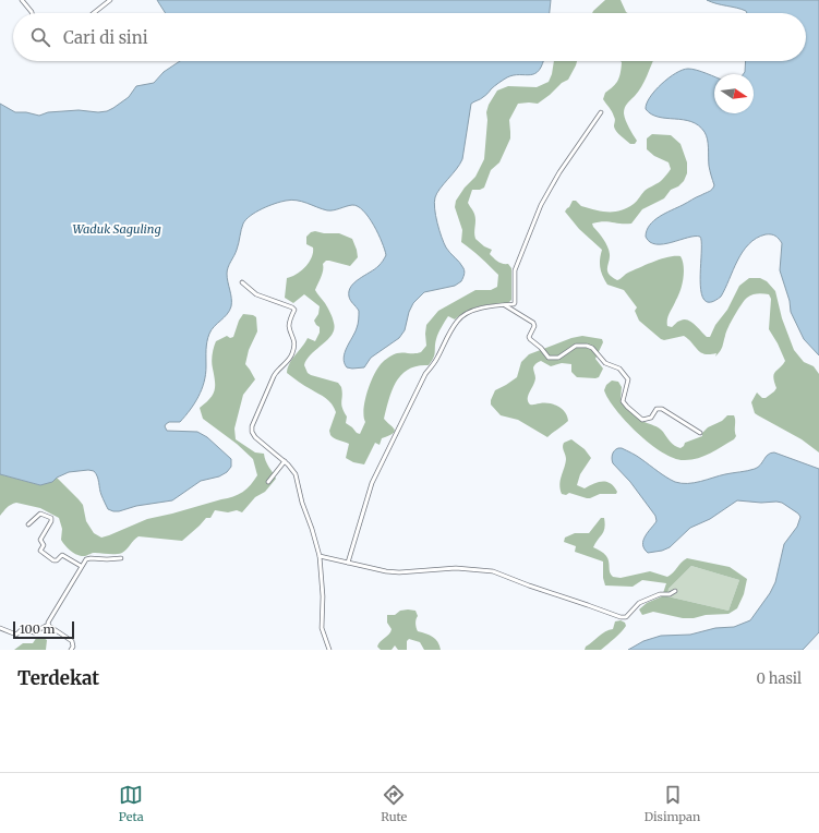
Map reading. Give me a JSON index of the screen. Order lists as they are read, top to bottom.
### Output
{
  "water": ["Waduk Saguling"],
  "scale_bar": "100 m",
  "north": "right",
  "page": {
    "search": "Cari di sini",
    "scale": "100 m",
    "heading": ["Terdekat", "0 hasil"],
    "nav": ["Peta", "Rute", "Disimpan"]
  }
}
